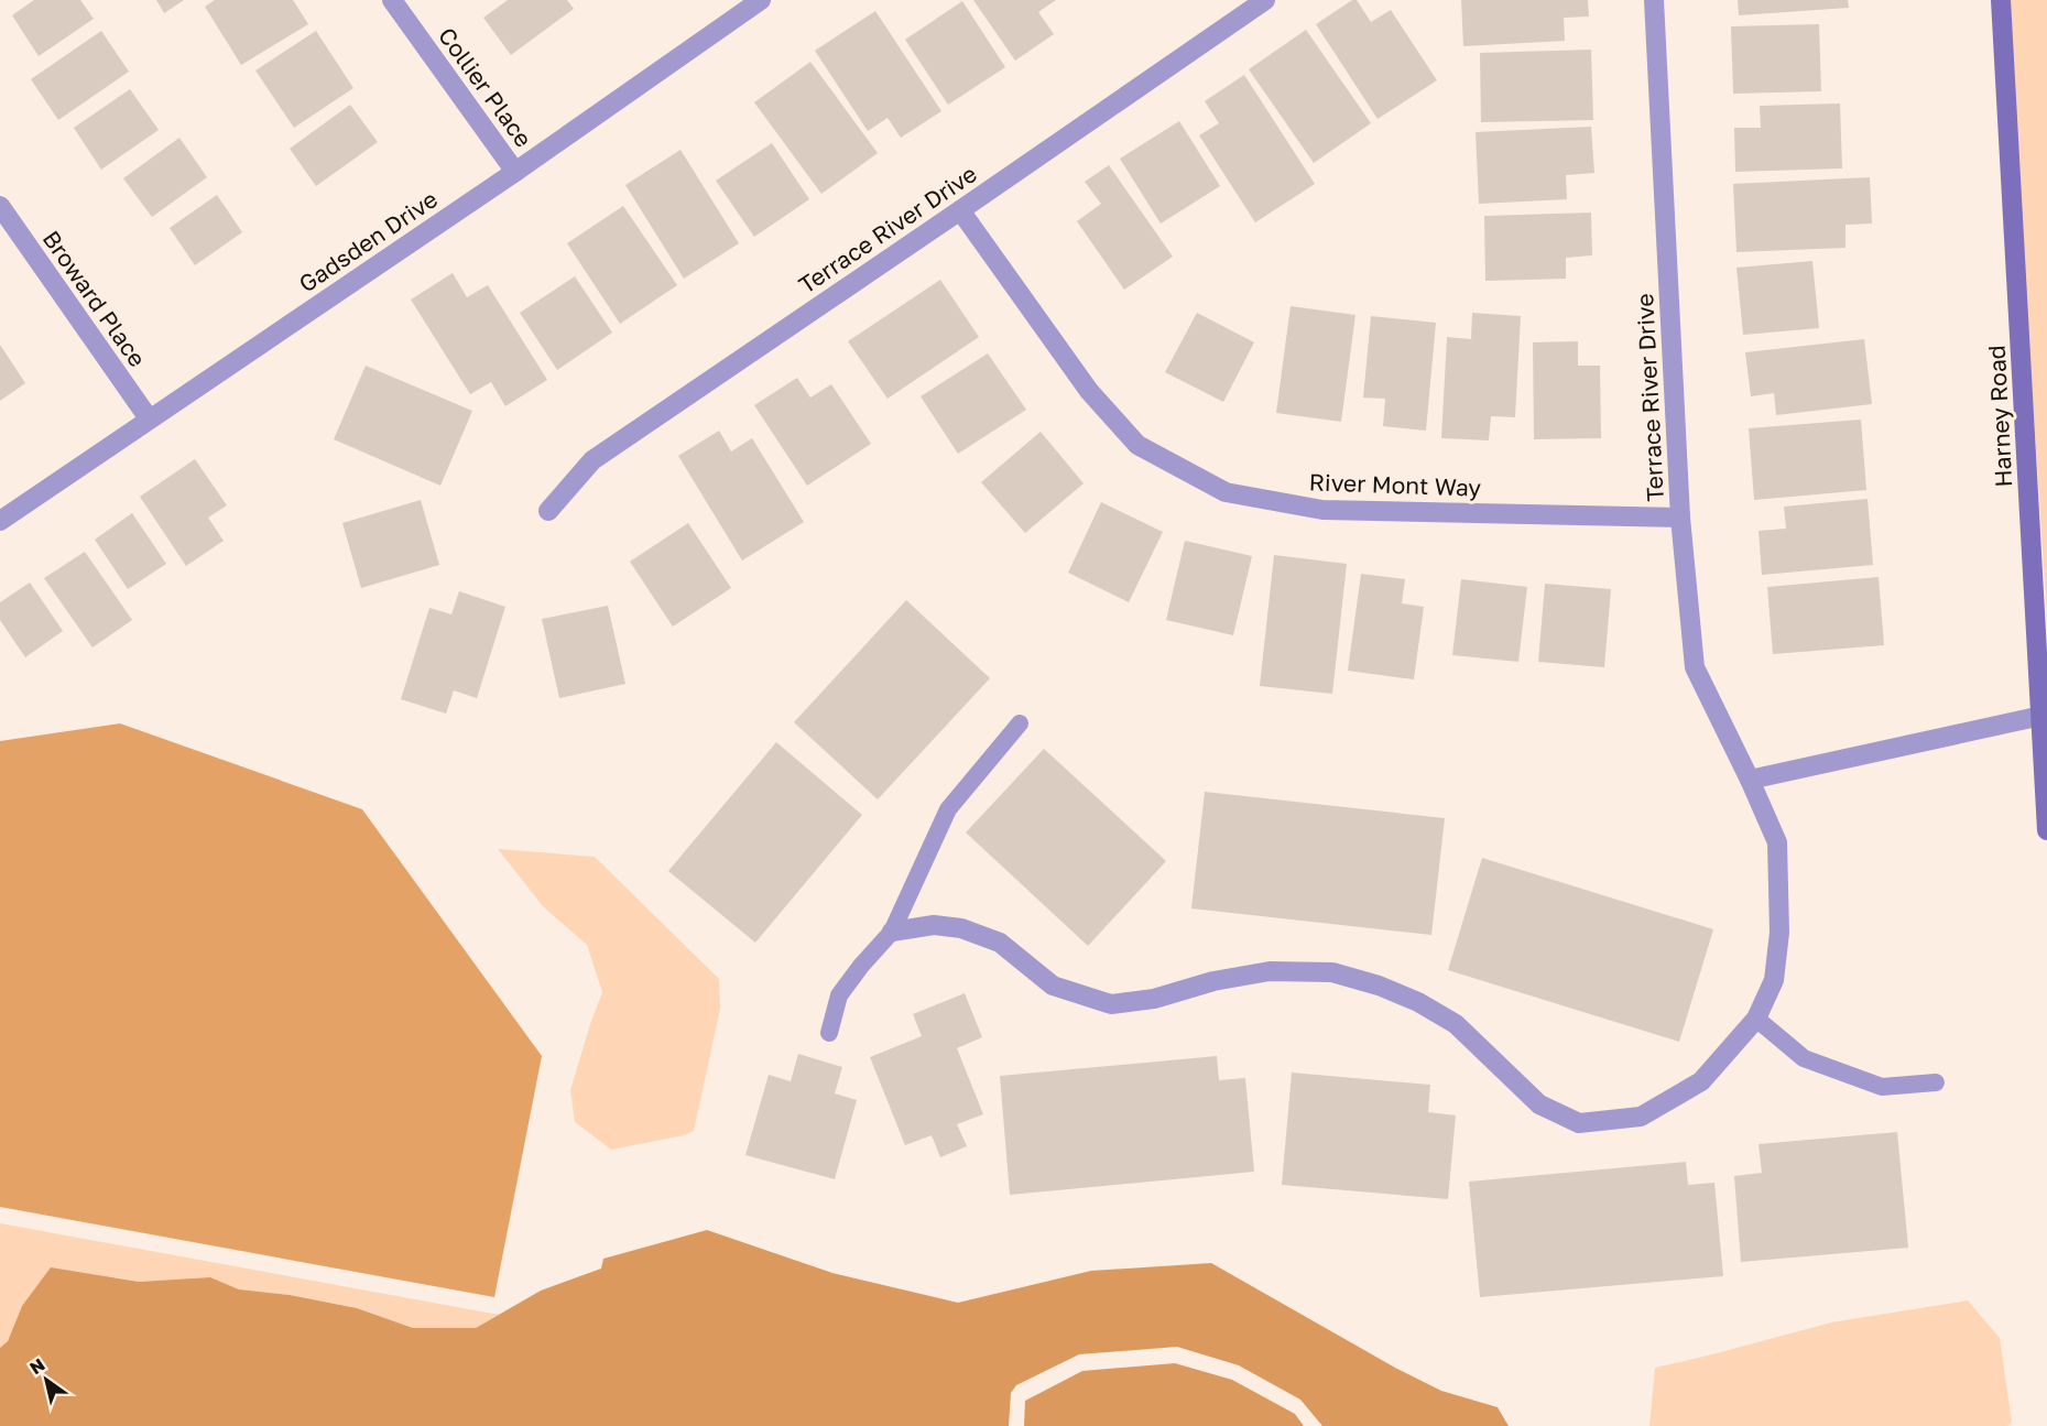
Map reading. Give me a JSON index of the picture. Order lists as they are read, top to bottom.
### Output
{
  "streets": {
    "street": [
      "Collier Place",
      "Terrace River Drive",
      "Gadsden Drive",
      "Broward Place",
      "Harney Road",
      "River Mont Way"
    ]
  },
  "crossings": [
    ["Collier Place", "Gadsden Drive"],
    ["Terrace River Drive", "River Mont Way"],
    ["Gadsden Drive", "Broward Place"]
  ],
  "north": "top left"
}
